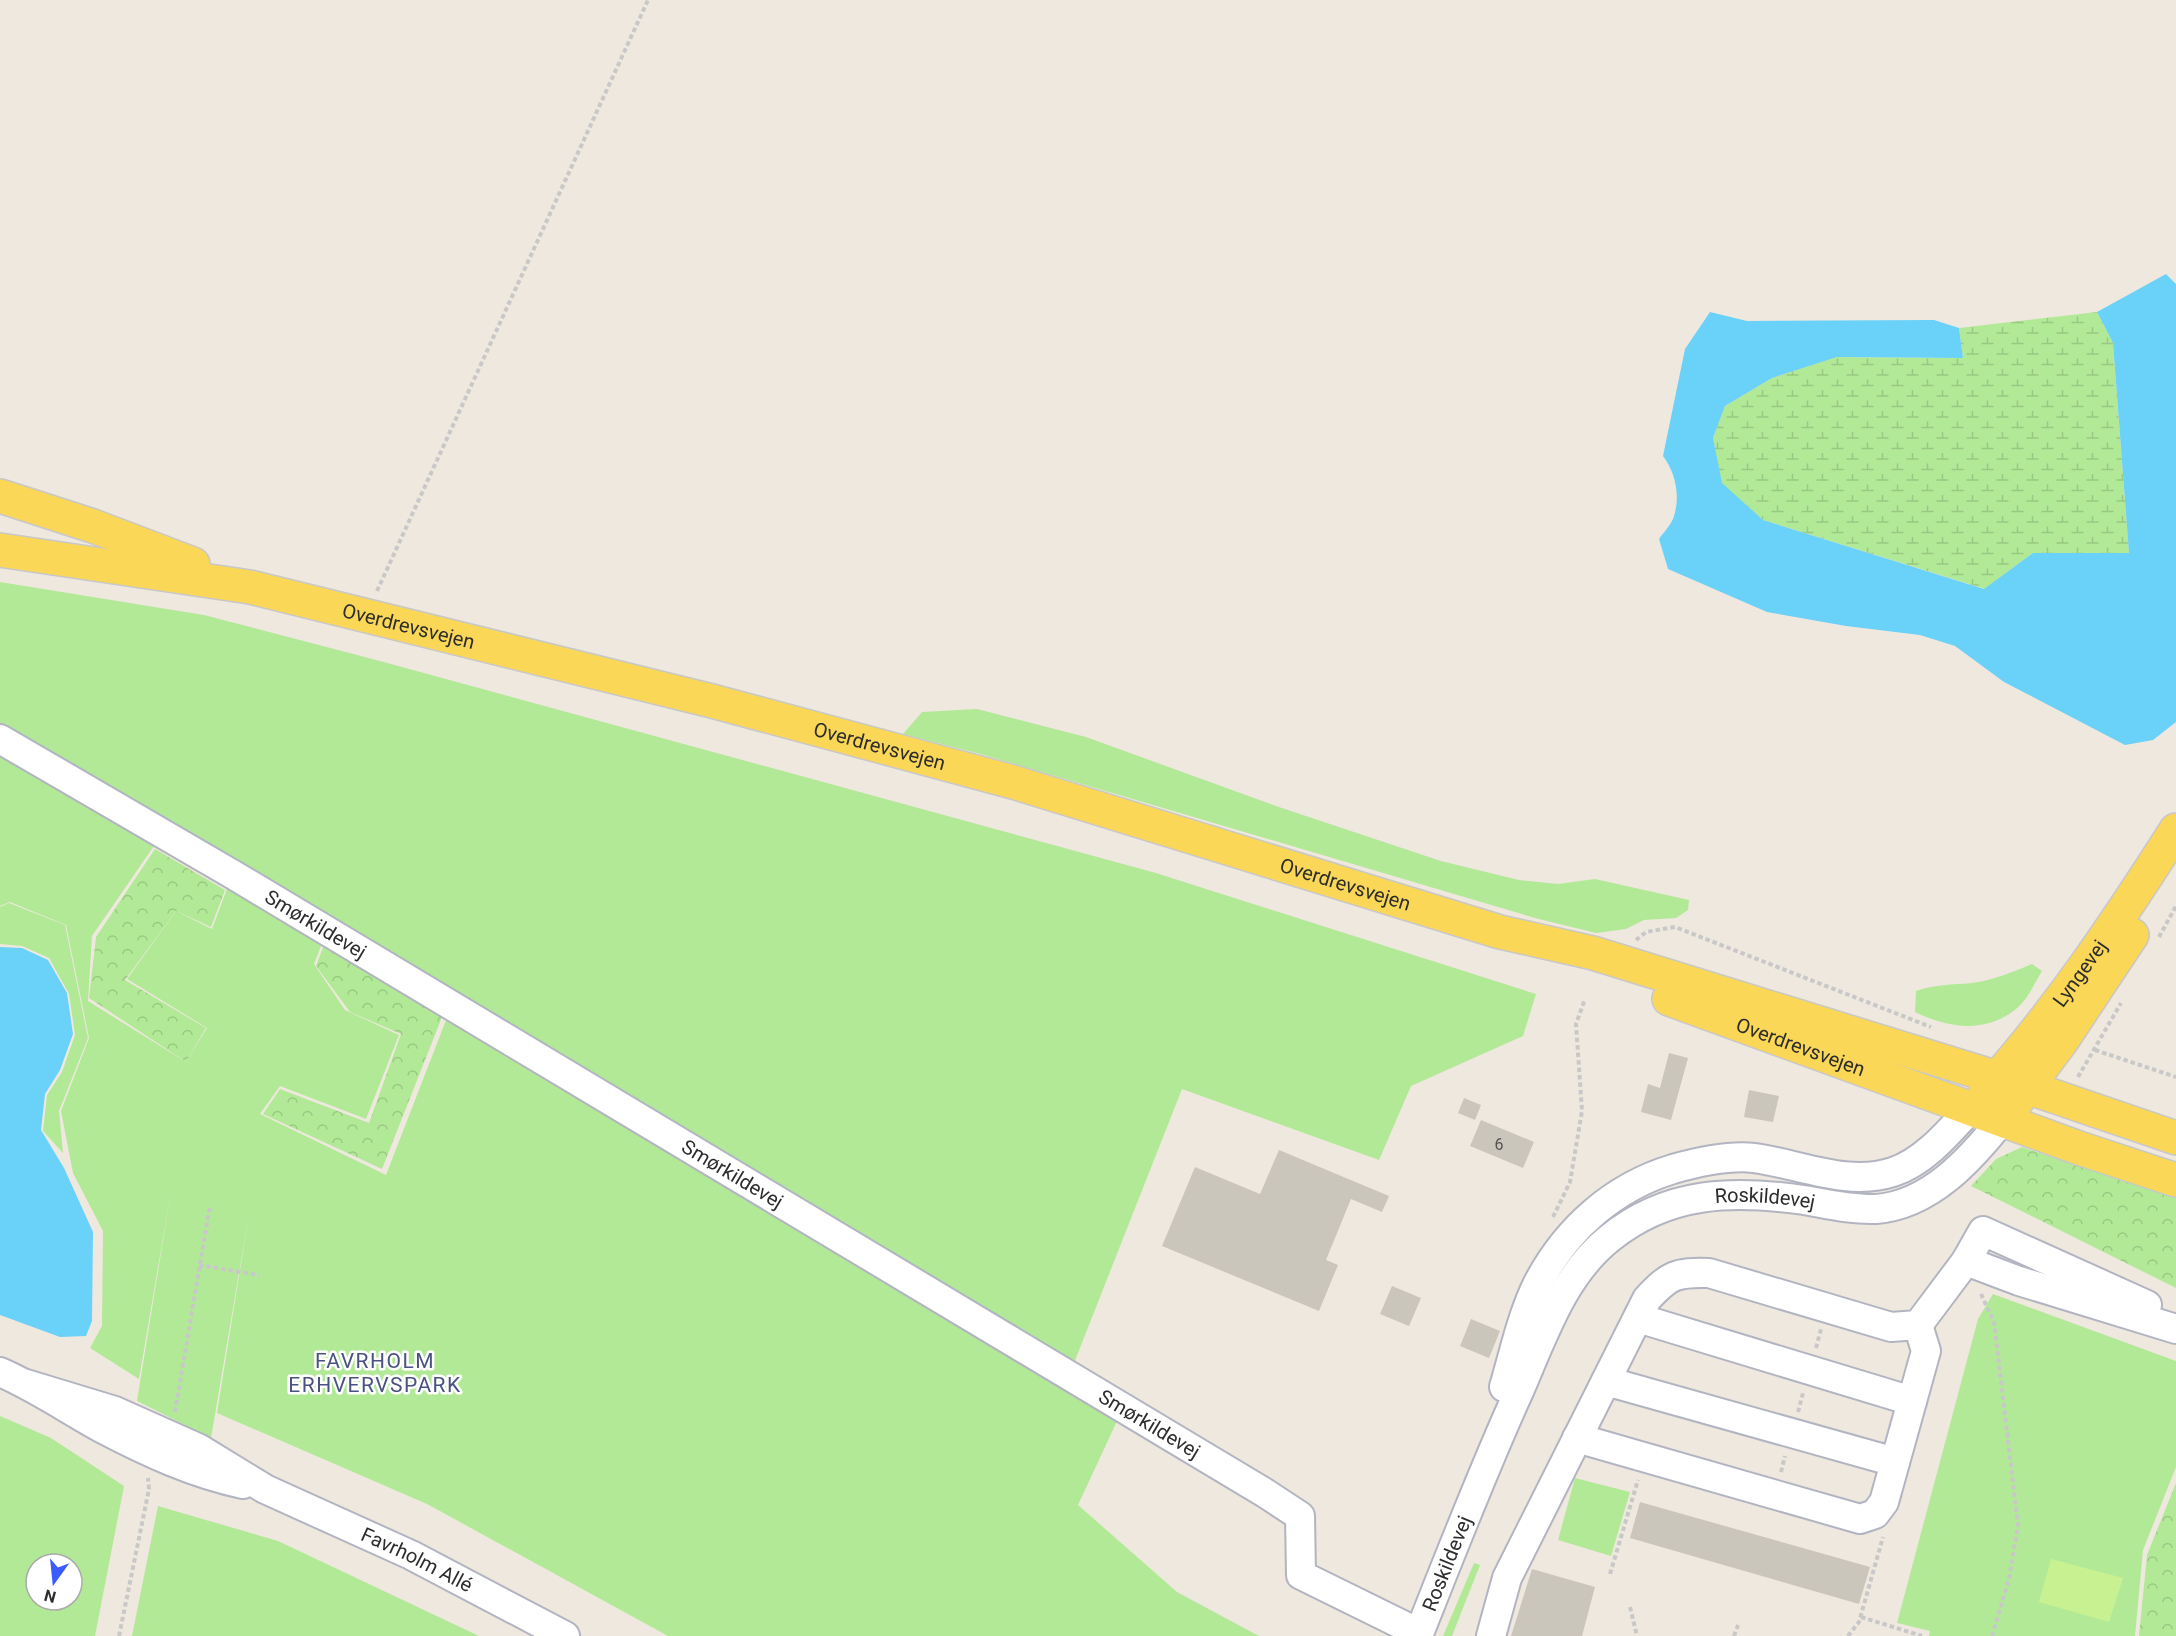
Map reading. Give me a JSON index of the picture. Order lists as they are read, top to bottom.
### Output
{
  "streets": {
    "main road": ["Overdrevsvejen", "Lyngevej"],
    "street": ["Smørkildevej", "Roskildevej", "Favrholm Allé"]
  },
  "crossings": [
    ["Overdrevsvejen", "Lyngevej"],
    ["Overdrevsvejen", "Roskildevej"],
    ["Smørkildevej", "Roskildevej"],
    ["Lyngevej", "Roskildevej"]
  ],
  "districts": ["FAVRHOLM ERHVERVSPARK"],
  "house_numbers": ["6"],
  "north": "bottom"
}
